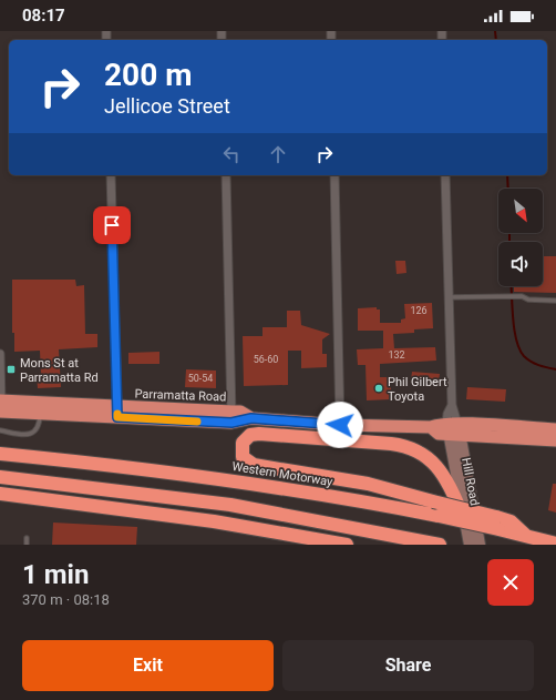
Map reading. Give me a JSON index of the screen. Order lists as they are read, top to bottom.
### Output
{
  "streets": {
    "highway": ["Parramatta Road", "Western Motorway"],
    "main road": ["Hill Road"]
  },
  "crossings": [
    ["Parramatta Road", "Hill Road"]
  ],
  "places": {
    "transit": ["Mons St at Parramatta Rd"],
    "other": ["Phil Gilbert Toyota"]
  },
  "house_numbers": [
    "126",
    "132",
    "56-60",
    "50-54"
  ],
  "north": "bottom right",
  "page": {
    "status": "08:17",
    "turn": ["200 m", "Jellicoe Street"],
    "heading": ["1 min", "370 m · 08:18"],
    "buttons": ["Exit", "Share"]
  }
}
